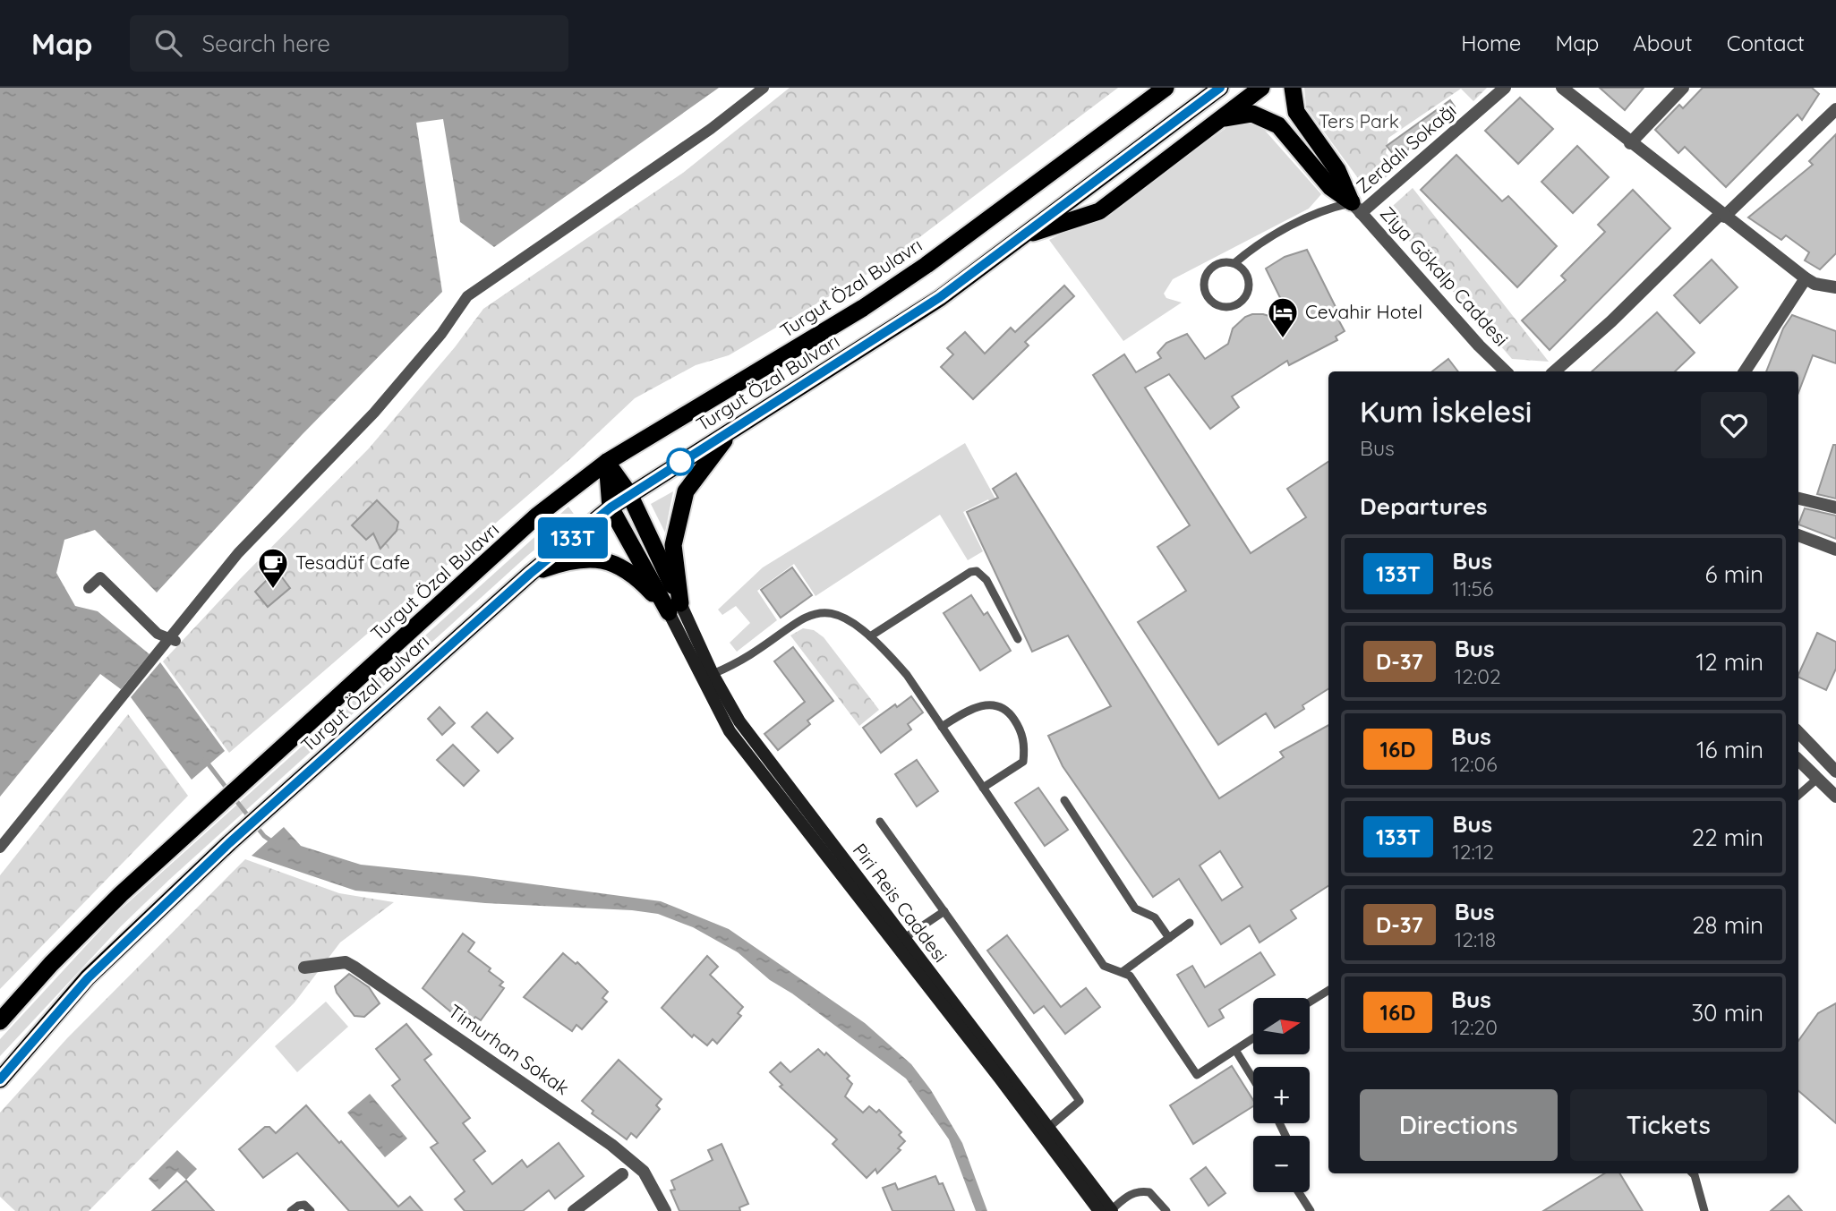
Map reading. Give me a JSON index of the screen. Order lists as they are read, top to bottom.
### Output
{
  "streets": {
    "highway": ["Turgut Özal Bulavrı", "Turgut Özal Bulvarı"],
    "main road": ["Piri Reis Caddesi"],
    "street": ["Zerdalı Sokağı", "Ziya Gökalp Caddesi", "Timurhan Sokak"]
  },
  "crossings": [
    ["Zerdalı Sokağı", "Ziya Gökalp Caddesi"]
  ],
  "parks": ["Ters Park"],
  "places": {
    "hotel": ["Cevahir Hotel"],
    "cafe": ["Tesadüf Cafe"]
  },
  "lines": ["bus line 133T"],
  "north": "right",
  "page": {
    "header": "Map",
    "search": "Search here",
    "nav": [
      "Home",
      "Map",
      "About",
      "Contact"
    ],
    "on_map": "133T",
    "heading": [
      ["Kum İskelesi", "Bus"],
      "Departures"
    ],
    "list": [
      {
        "mark": "133T",
        "name": "Bus",
        "note": "11:56",
        "value": "6 min"
      },
      {
        "mark": "D-37",
        "name": "Bus",
        "note": "12:02",
        "value": "12 min"
      },
      {
        "mark": "16D",
        "name": "Bus",
        "note": "12:06",
        "value": "16 min"
      },
      {
        "mark": "133T",
        "name": "Bus",
        "note": "12:12",
        "value": "22 min"
      },
      {
        "mark": "D-37",
        "name": "Bus",
        "note": "12:18",
        "value": "28 min"
      },
      {
        "mark": "16D",
        "name": "Bus",
        "note": "12:20",
        "value": "30 min"
      }
    ],
    "map_buttons": ["+", "−"],
    "buttons": ["Directions", "Tickets"]
  }
}
